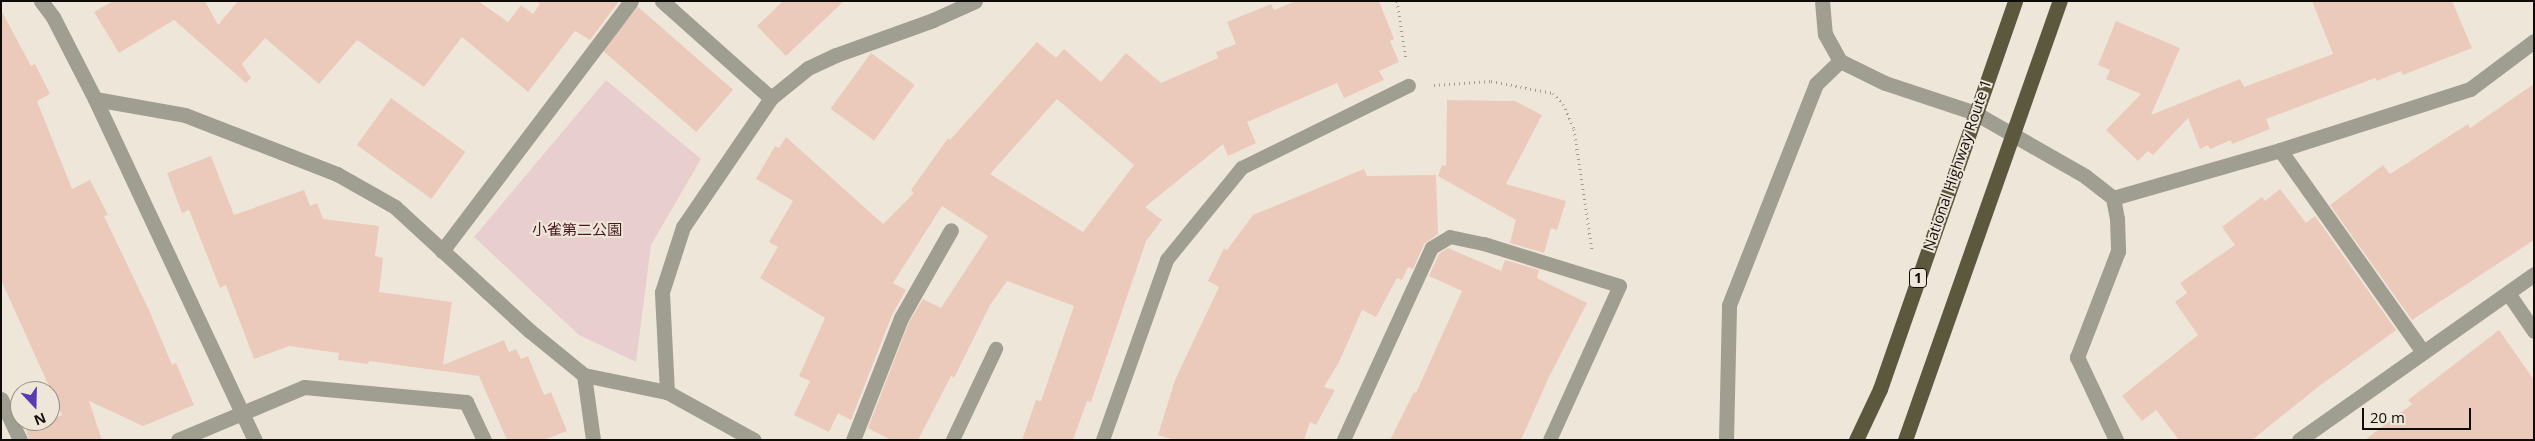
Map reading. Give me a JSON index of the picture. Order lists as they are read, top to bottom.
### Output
{
  "streets": {
    "highway": ["National Highway Route 1", "1"]
  },
  "parks": ["小雀第二公園"],
  "scale_bar": "20 m",
  "north": "bottom"
}
